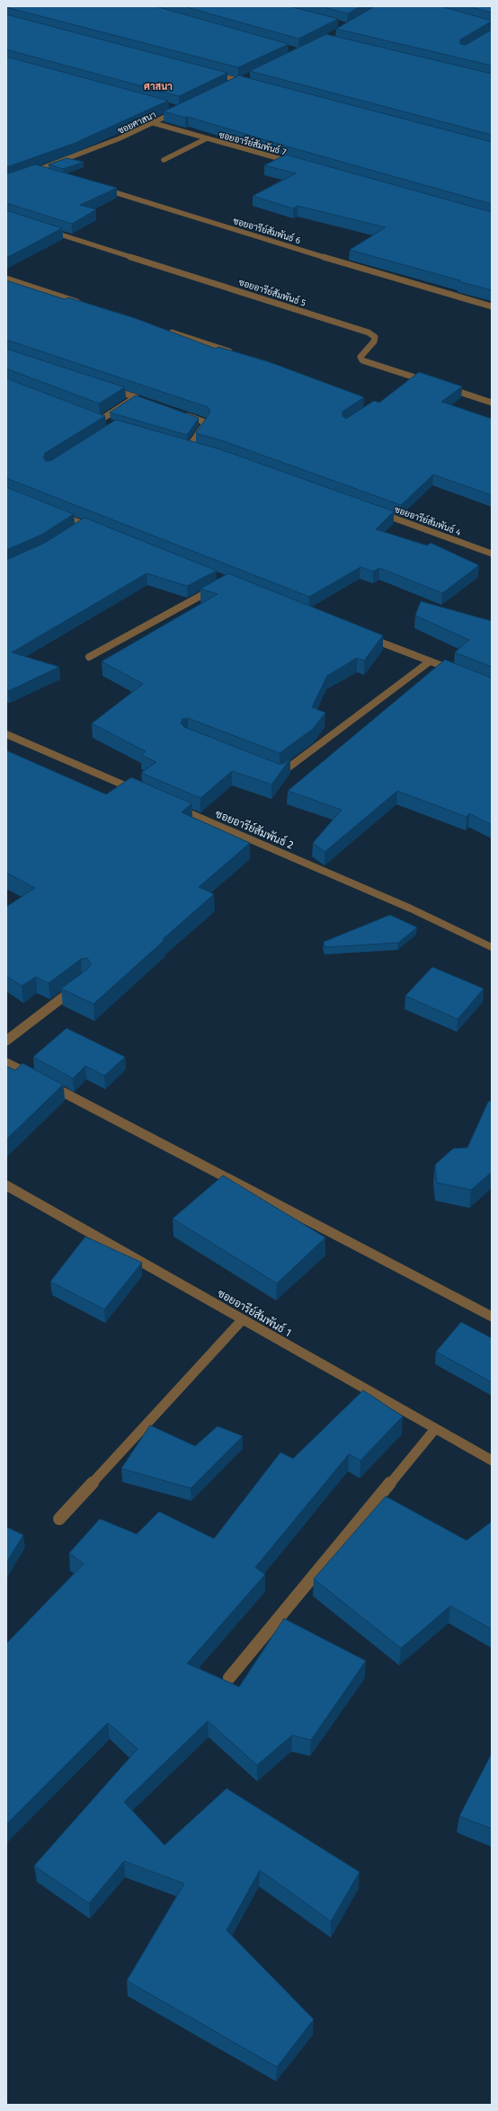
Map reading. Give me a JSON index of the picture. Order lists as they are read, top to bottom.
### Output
{
  "streets": {
    "street": [
      "ซอยศาสนา",
      "ซอยอารีย์สัมพันธ์ 7",
      "ซอยอารีย์สัมพันธ์ 6",
      "ซอยอารีย์สัมพันธ์ 5",
      "ซอยอารีย์สัมพันธ์ 4",
      "ซอยอารีย์สัมพันธ์ 2",
      "ซอยอารีย์สัมพันธ์ 1"
    ]
  },
  "crossings": [
    ["ซอยศาสนา", "ซอยอารีย์สัมพันธ์ 7"]
  ],
  "districts": ["ศาสนา"]
}
